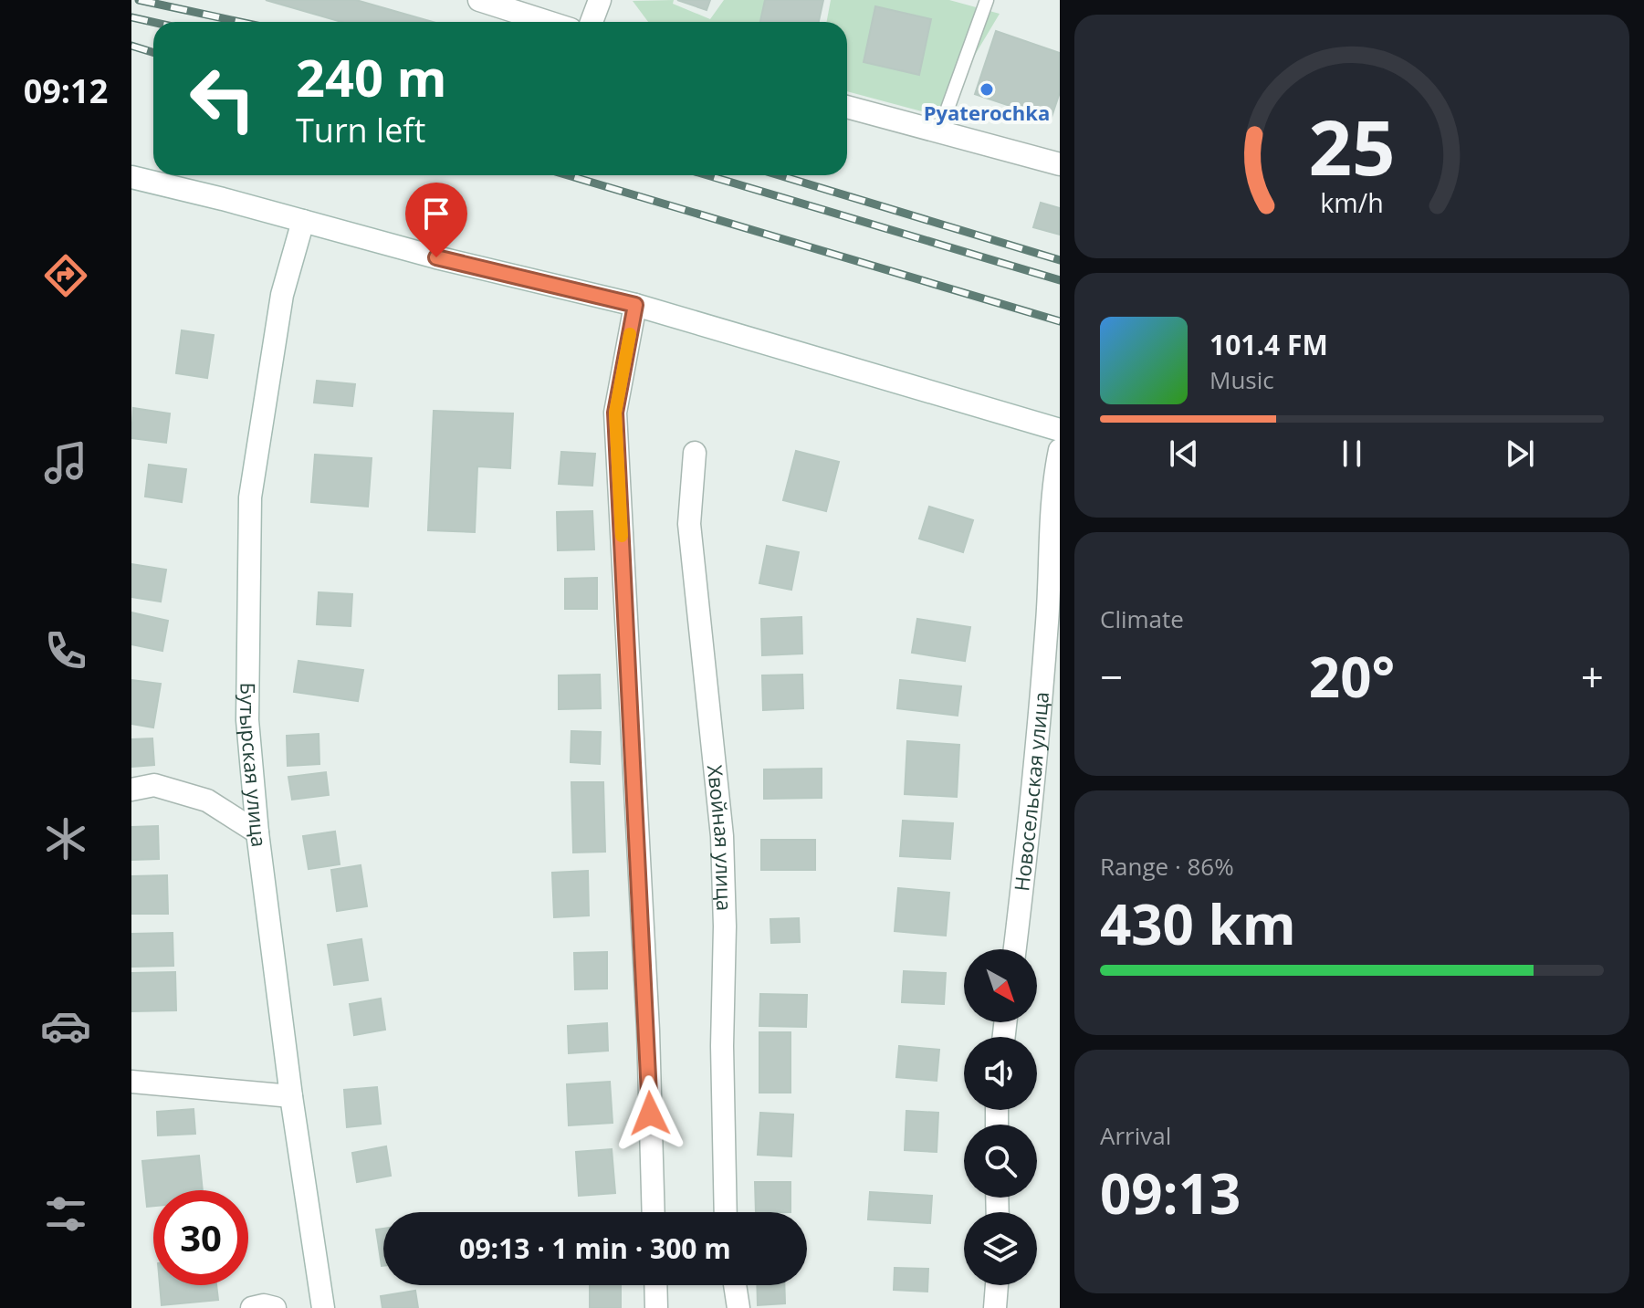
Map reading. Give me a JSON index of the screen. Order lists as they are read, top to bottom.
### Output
{
  "streets": {
    "street": ["Бутырская улица", "Новосельская улица", "Хвойная улица"]
  },
  "places": ["Pyaterochka"],
  "north": "bottom right",
  "page": {
    "tabs": "09:12",
    "turn": ["240 m", "Turn left"],
    "song": ["101.4 FM", "Music"],
    "tile": [
      "Climate",
      ["Range · 86%", "430 km"],
      ["Arrival", "09:13"]
    ],
    "heat": ["−", "20°", "+"],
    "limit": "30",
    "trip": "09:13 · 1 min · 300 m",
    "gauge": ["25", "km/h"]
  }
}
